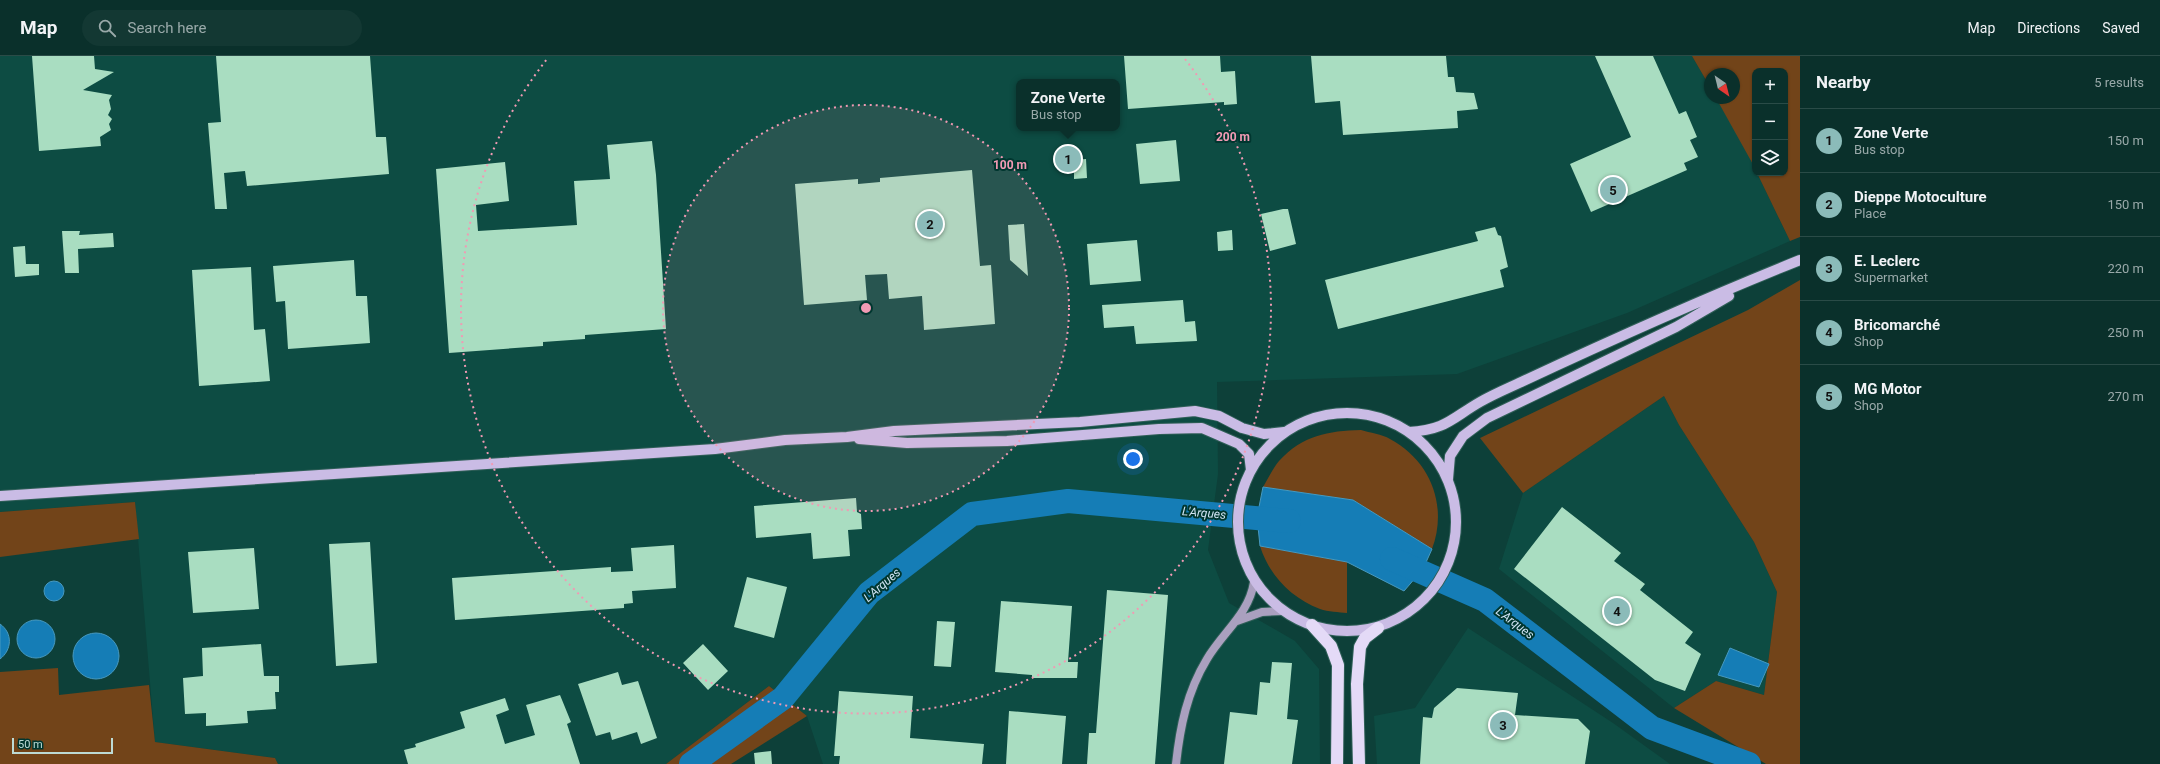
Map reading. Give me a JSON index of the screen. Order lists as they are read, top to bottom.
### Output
{
  "water": ["L'Arques"],
  "scale_bar": "50 m",
  "north": "bottom right",
  "page": {
    "header": "Map",
    "search": "Search here",
    "nav": ["Map", "Directions", "Saved"],
    "heading": ["Nearby", "5 results"],
    "map_buttons": ["+", "−"],
    "popup": ["Zone Verte", "Bus stop"],
    "list": [
      {
        "mark": "1",
        "name": "Zone Verte",
        "note": "Bus stop",
        "value": "150 m"
      },
      {
        "mark": "2",
        "name": "Dieppe Motoculture",
        "note": "Place",
        "value": "150 m"
      },
      {
        "mark": "3",
        "name": "E. Leclerc",
        "note": "Supermarket",
        "value": "220 m"
      },
      {
        "mark": "4",
        "name": "Bricomarché",
        "note": "Shop",
        "value": "250 m"
      },
      {
        "mark": "5",
        "name": "MG Motor",
        "note": "Shop",
        "value": "270 m"
      }
    ],
    "pins": [
      "1",
      "5",
      "2",
      "4",
      "3"
    ],
    "scale": "50 m"
  },
  "rings": ["200 m", "100 m"]
}
